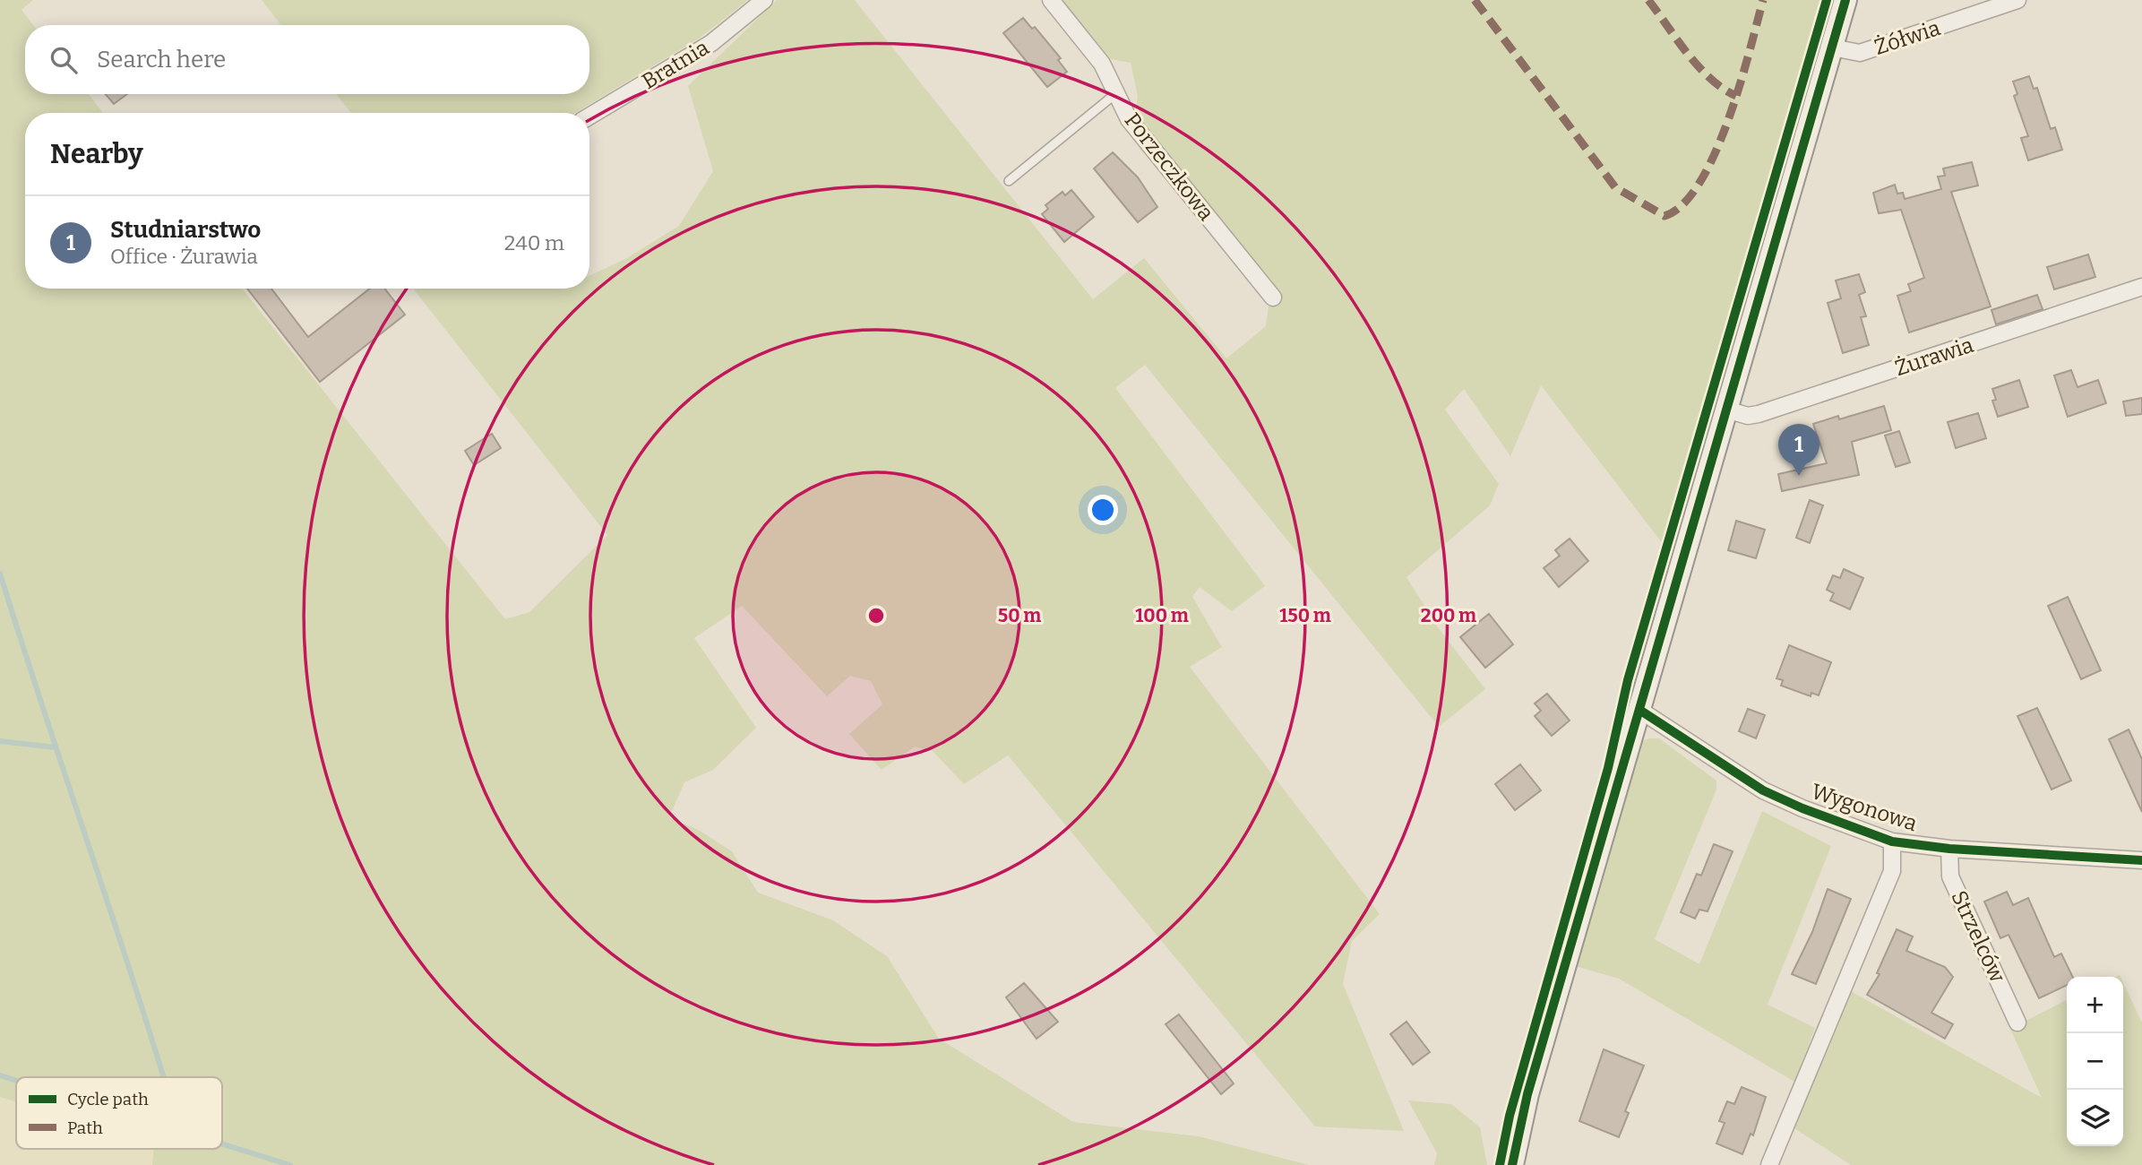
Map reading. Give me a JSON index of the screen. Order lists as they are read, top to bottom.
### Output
{
  "streets": {
    "street": [
      "Żółwia",
      "Bratnia",
      "Porzeczkowa",
      "Żurawia",
      "Wygonowa",
      "Strzelców"
    ]
  },
  "crossings": [
    ["Wygonowa", "Strzelców"]
  ],
  "legend": ["Cycle path", "Path"],
  "page": {
    "search": "Search here",
    "heading": "Nearby",
    "list": [
      {
        "mark": "1",
        "name": "Studniarstwo",
        "note": "Office · Żurawia",
        "value": "240 m"
      }
    ],
    "pins": "1",
    "map_buttons": ["+", "−"]
  },
  "rings": [
    "50 m",
    "100 m",
    "150 m",
    "200 m"
  ]
}
